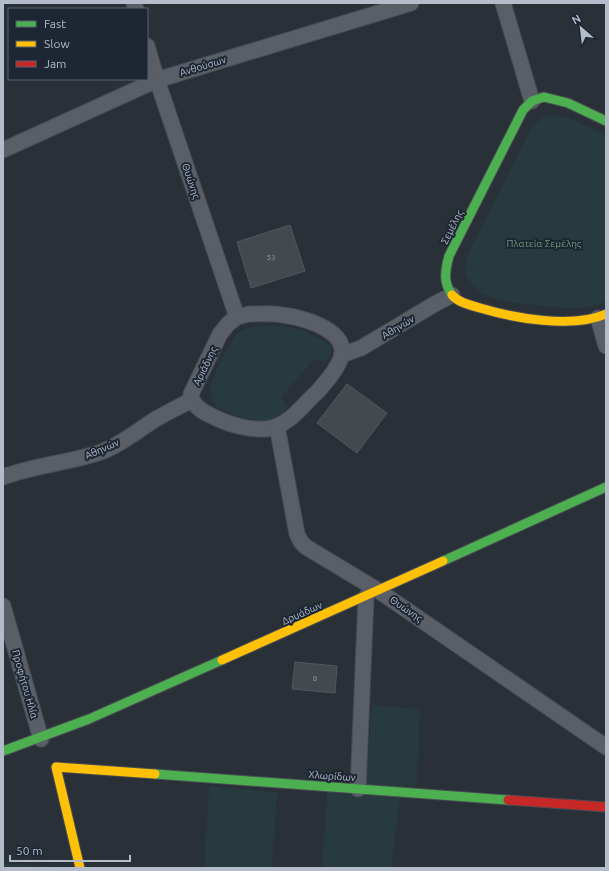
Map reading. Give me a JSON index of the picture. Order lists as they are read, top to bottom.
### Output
{
  "streets": {
    "street": [
      "Ανθούσων",
      "Θυώνης",
      "Σεμέλης",
      "Αθηνών",
      "Αριάδνης",
      "Δρυάδων",
      "Προφήτου Ηλία",
      "Χλωρίδων"
    ]
  },
  "crossings": [
    ["Ανθούσων", "Θυώνης"],
    ["Θυώνης", "Αθηνών"],
    ["Θυώνης", "Αριάδνης"],
    ["Θυώνης", "Δρυάδων"],
    ["Σεμέλης", "Αθηνών"],
    ["Αθηνών", "Αριάδνης"],
    ["Δρυάδων", "Προφήτου Ηλία"]
  ],
  "parks": ["Πλατεία Σεμέλης"],
  "house_numbers": ["53", "8"],
  "legend": ["Fast", "Slow", "Jam"],
  "scale_bar": "50 m",
  "north": "top left"
}
